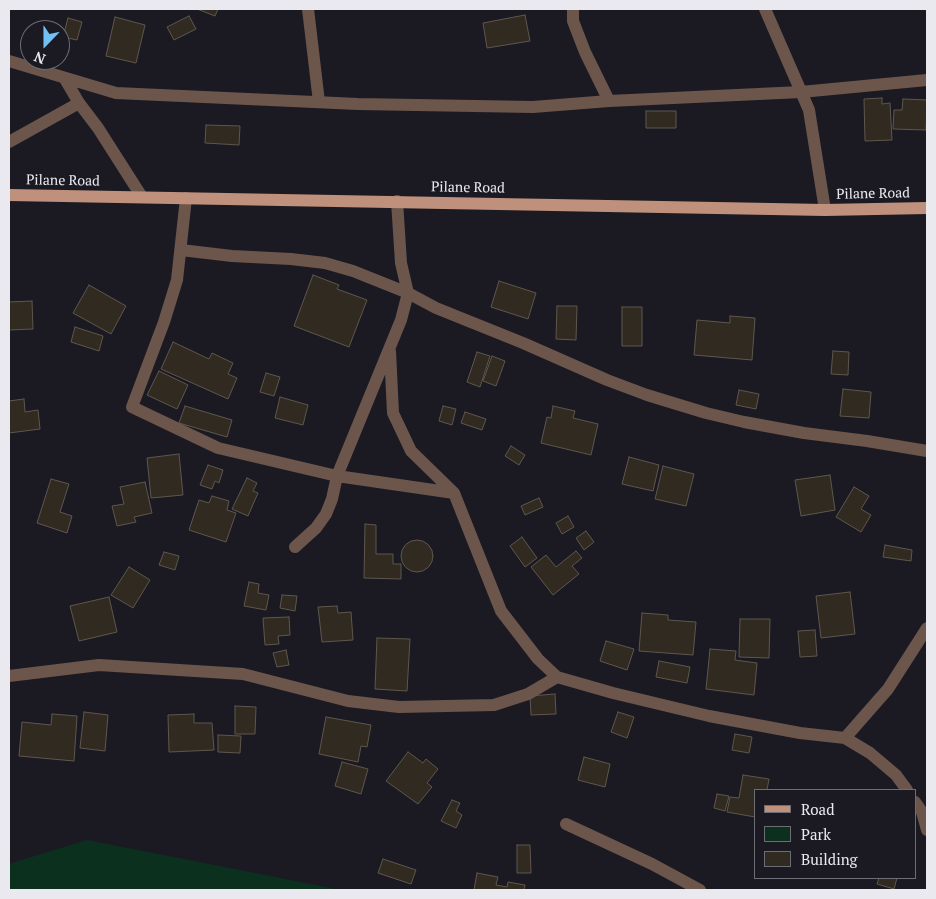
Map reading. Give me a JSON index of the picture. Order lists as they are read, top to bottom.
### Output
{
  "streets": {
    "main road": ["Pilane Road"]
  },
  "legend": ["Road", "Park", "Building"],
  "north": "bottom"
}
